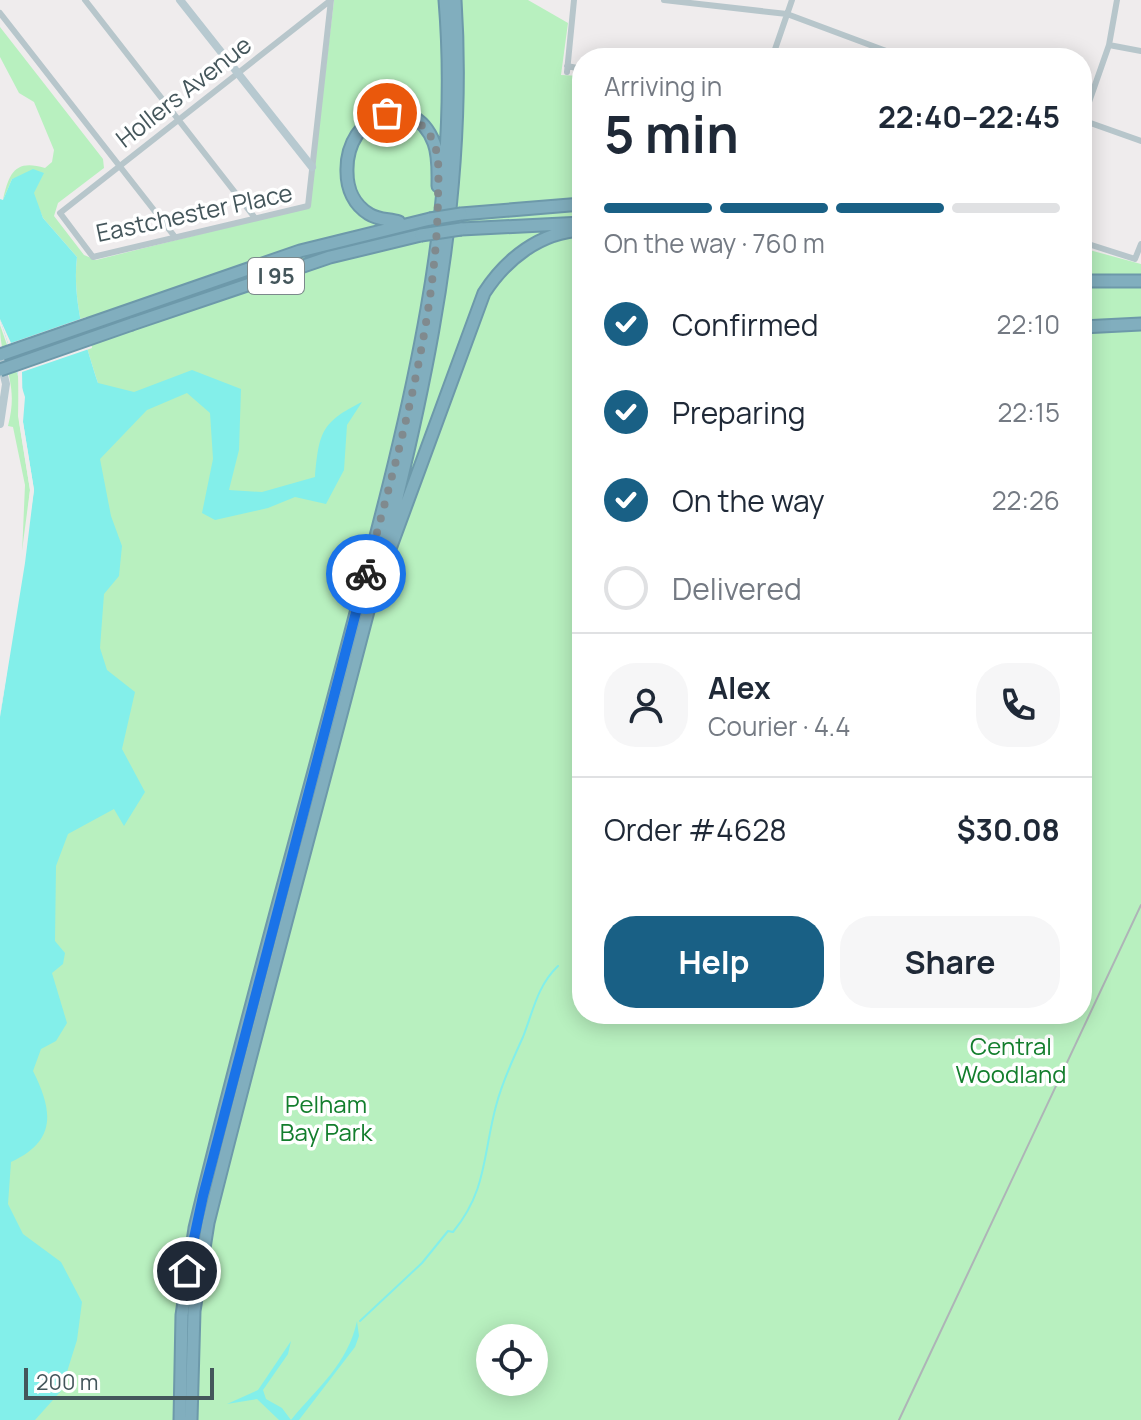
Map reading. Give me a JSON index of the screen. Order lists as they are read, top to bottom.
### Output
{
  "streets": {
    "highway": ["I 95"],
    "street": ["Hollers Avenue", "Eastchester Place"]
  },
  "crossings": [
    ["Hollers Avenue", "Eastchester Place"]
  ],
  "parks": ["Central Woodland", "Pelham Bay Park"],
  "scale_bar": "200 m",
  "page": {
    "heading": ["5 min", "Arriving in", "22:40–22:45"],
    "panel": [
      "Alex",
      "Courier · 4.4",
      "Order #4628",
      "$30.08"
    ],
    "bar": "On the way · 760 m",
    "list": [
      ["Confirmed", "22:10"],
      ["Preparing", "22:15"],
      ["On the way", "22:26"],
      "Delivered"
    ],
    "buttons": ["Help", "Share"],
    "scale": "200 m"
  }
}
